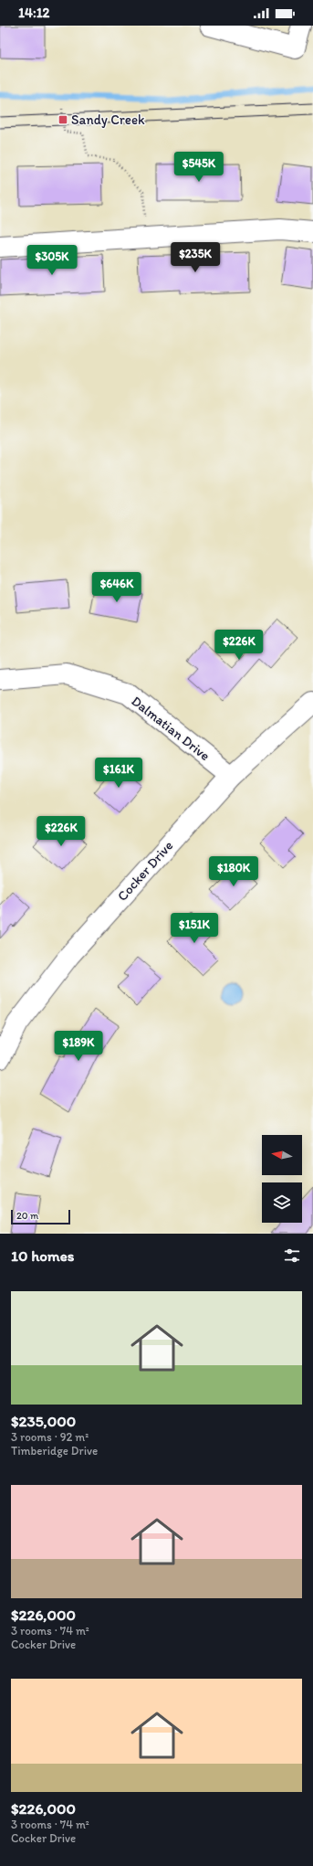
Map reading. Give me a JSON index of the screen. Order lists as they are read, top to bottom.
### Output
{
  "streets": {
    "street": ["Dalmatian Drive", "Cocker Drive"]
  },
  "crossings": [
    ["Dalmatian Drive", "Cocker Drive"]
  ],
  "places": {
    "transit": ["Sandy Creek"]
  },
  "scale_bar": "20 m",
  "north": "left",
  "page": {
    "status": "14:12",
    "price": [
      "$545K",
      "$235K",
      "$305K",
      "$646K",
      "$226K",
      "$161K",
      "$226K",
      "$180K",
      "$151K",
      "$189K"
    ],
    "scale": "20 m",
    "heading": "10 homes",
    "list": [
      {
        "name": "$235,000",
        "note": "3 rooms · 92 m² · Timberidge Drive"
      },
      {
        "name": "$226,000",
        "note": "3 rooms · 74 m² · Cocker Drive"
      },
      {
        "name": "$226,000",
        "note": "3 rooms · 74 m² · Cocker Drive"
      }
    ]
  }
}
